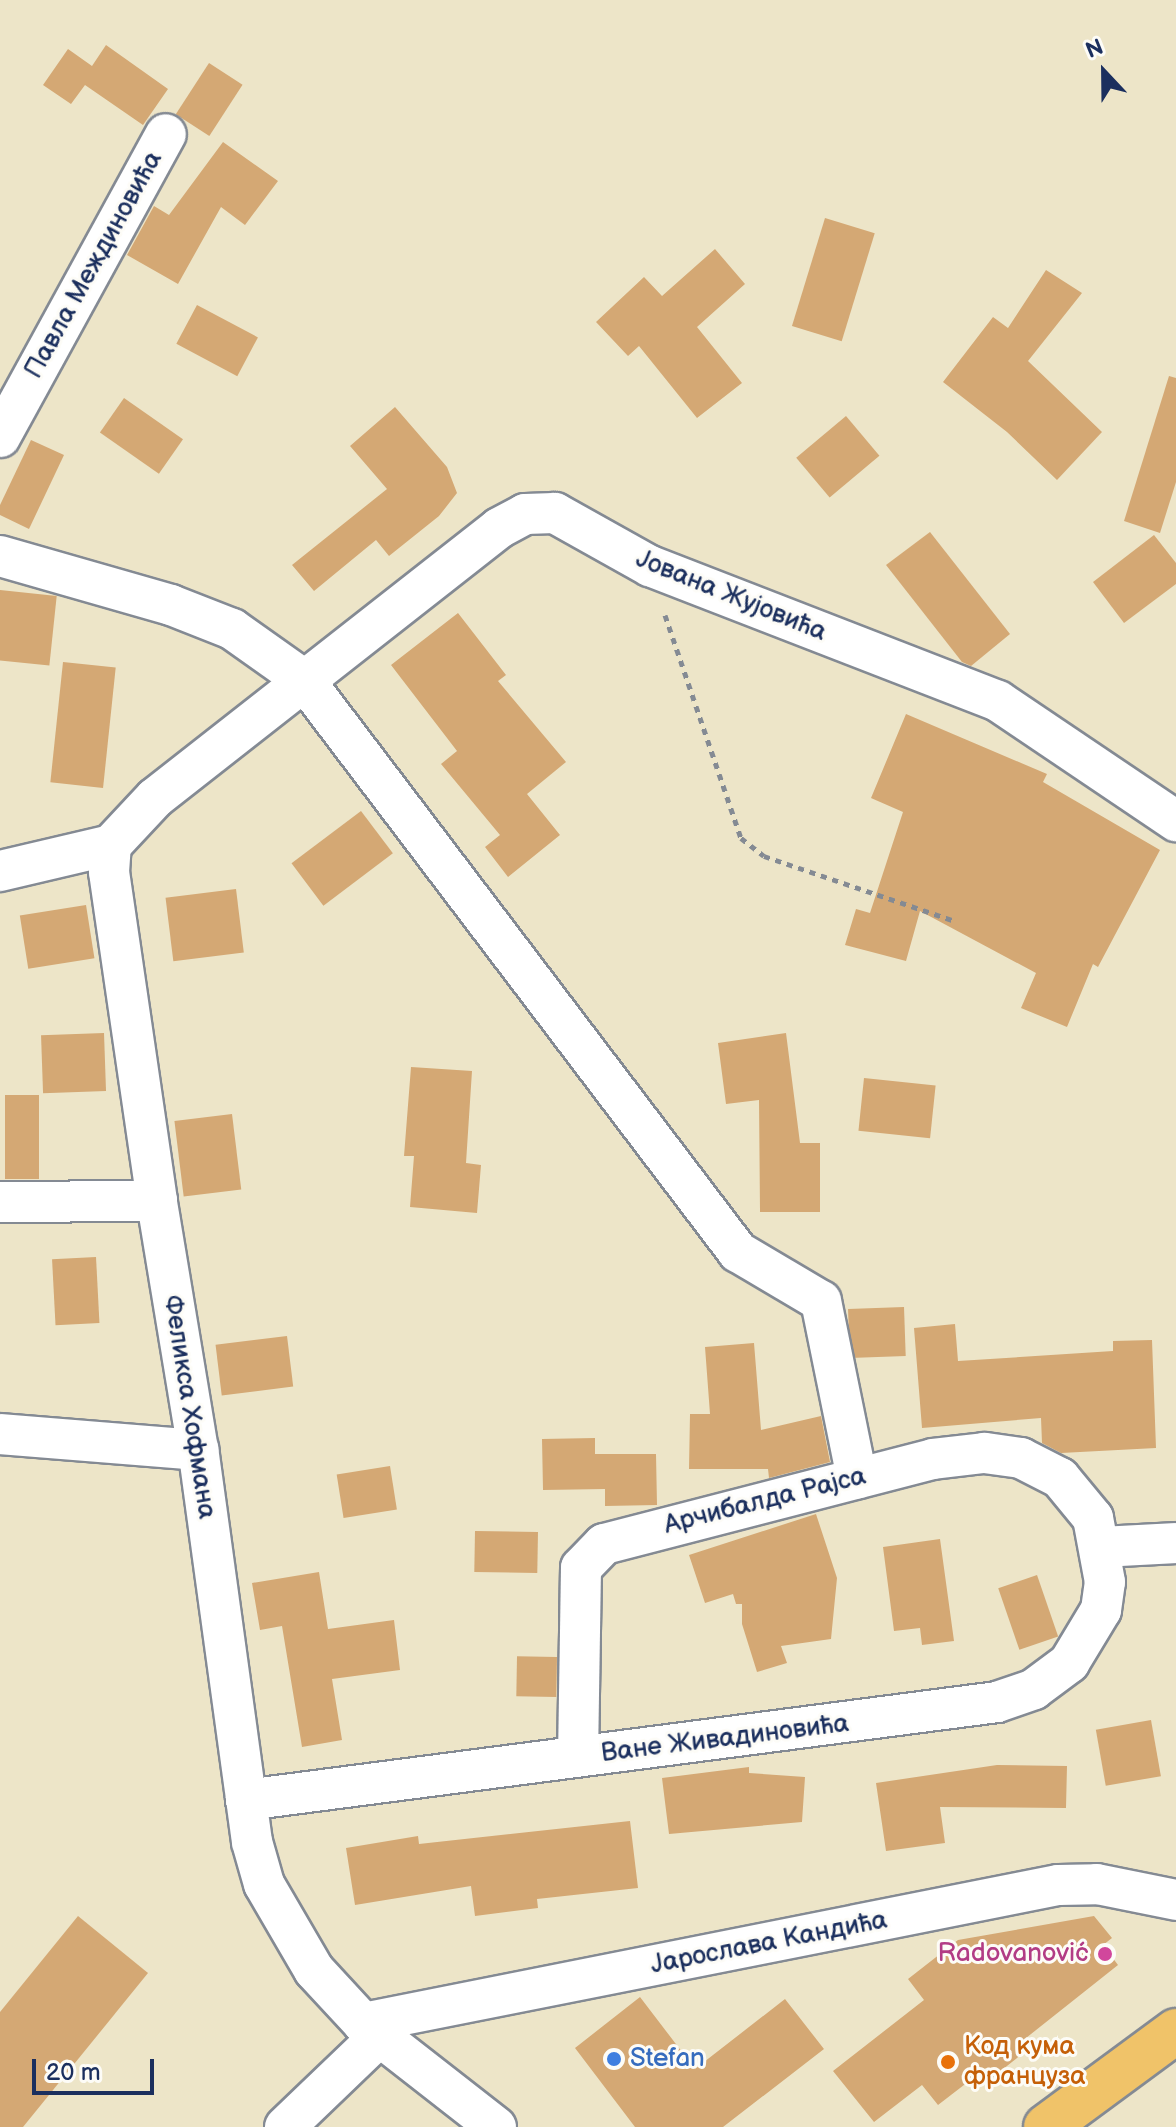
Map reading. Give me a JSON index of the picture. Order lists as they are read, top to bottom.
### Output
{
  "streets": {
    "street": [
      "Павла Междиновића",
      "Јована Жујовића",
      "Феликса Хофмана",
      "Арчибалда Рајса",
      "Ване Живадиновића",
      "Јарослава Кандића"
    ]
  },
  "crossings": [
    ["Феликса Хофмана", "Ване Живадиновића"],
    ["Феликса Хофмана", "Јарослава Кандића"],
    ["Арчибалда Рајса", "Ване Живадиновића"]
  ],
  "places": ["Radovanović", "Stefan", "Код кума француза"],
  "scale_bar": "20 m",
  "north": "top"
}
